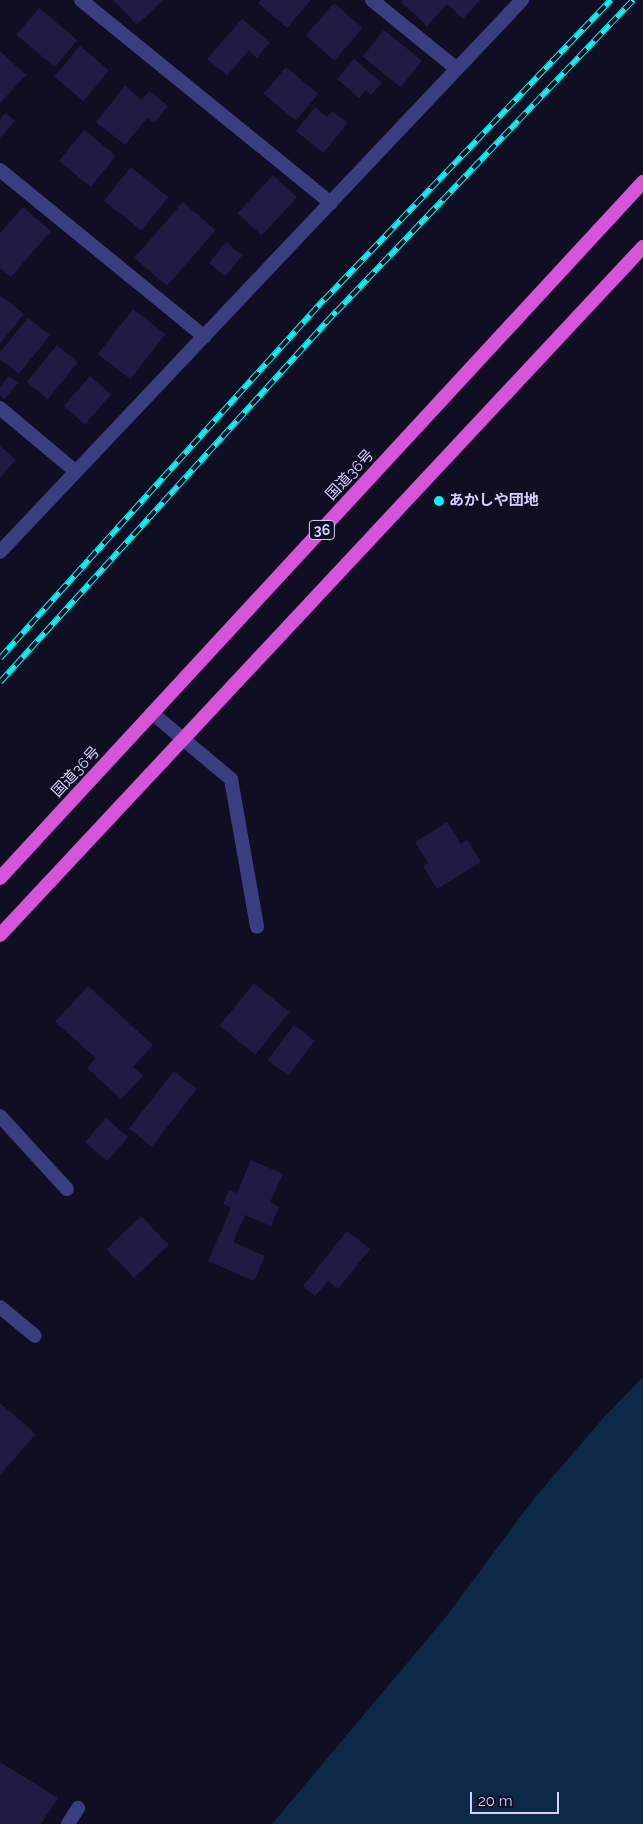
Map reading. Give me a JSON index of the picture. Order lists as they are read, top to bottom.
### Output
{
  "streets": {
    "highway": ["国道36号", "36"]
  },
  "places": ["あかしや団地"],
  "scale_bar": "20 m"
}
